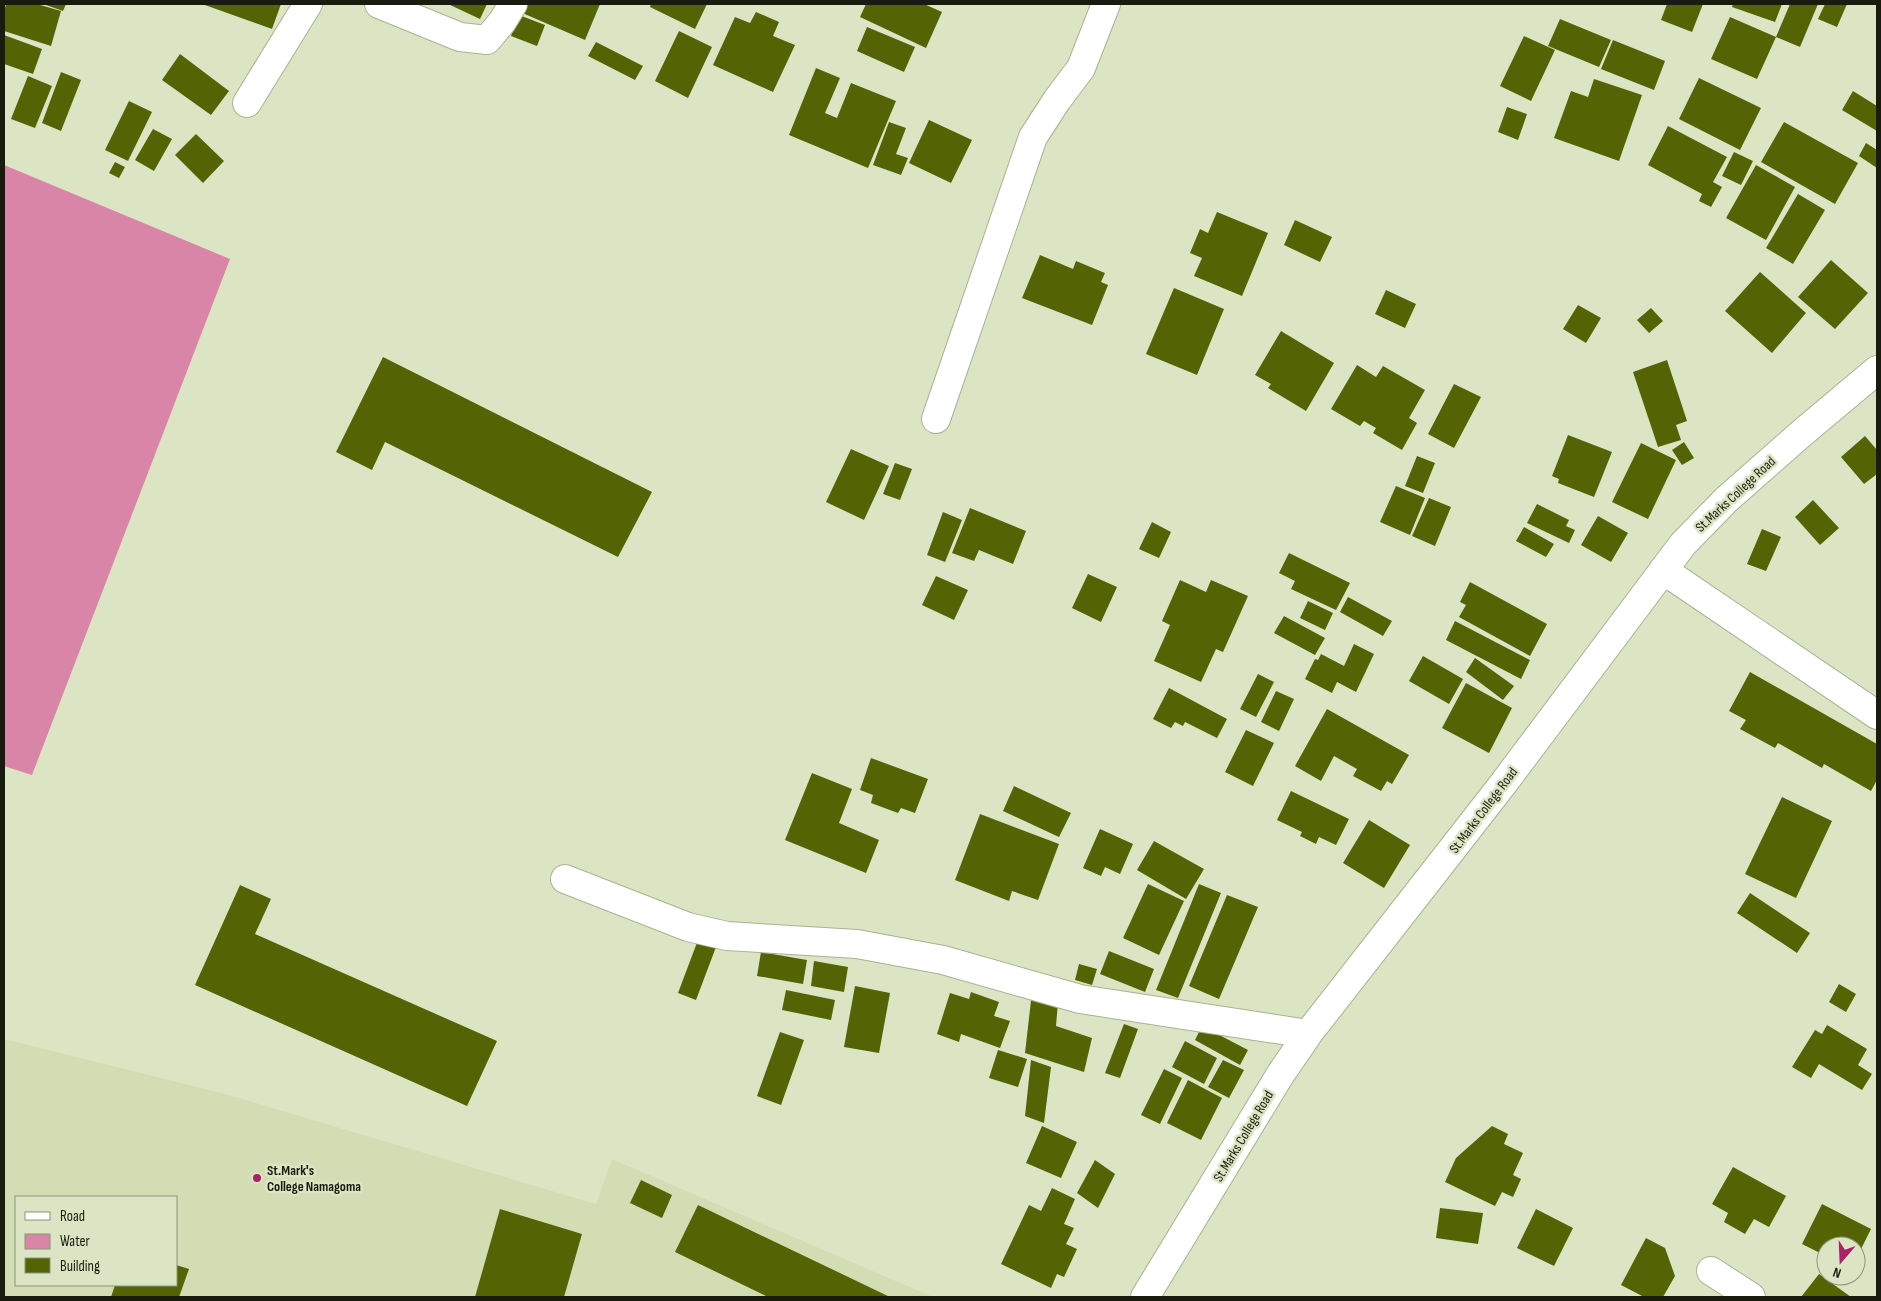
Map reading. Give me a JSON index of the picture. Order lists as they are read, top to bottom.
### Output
{
  "streets": {
    "street": ["St.Marks College Road"]
  },
  "places": ["St.Mark's College Namagoma"],
  "legend": ["Road", "Water", "Building"],
  "north": "bottom"
}
